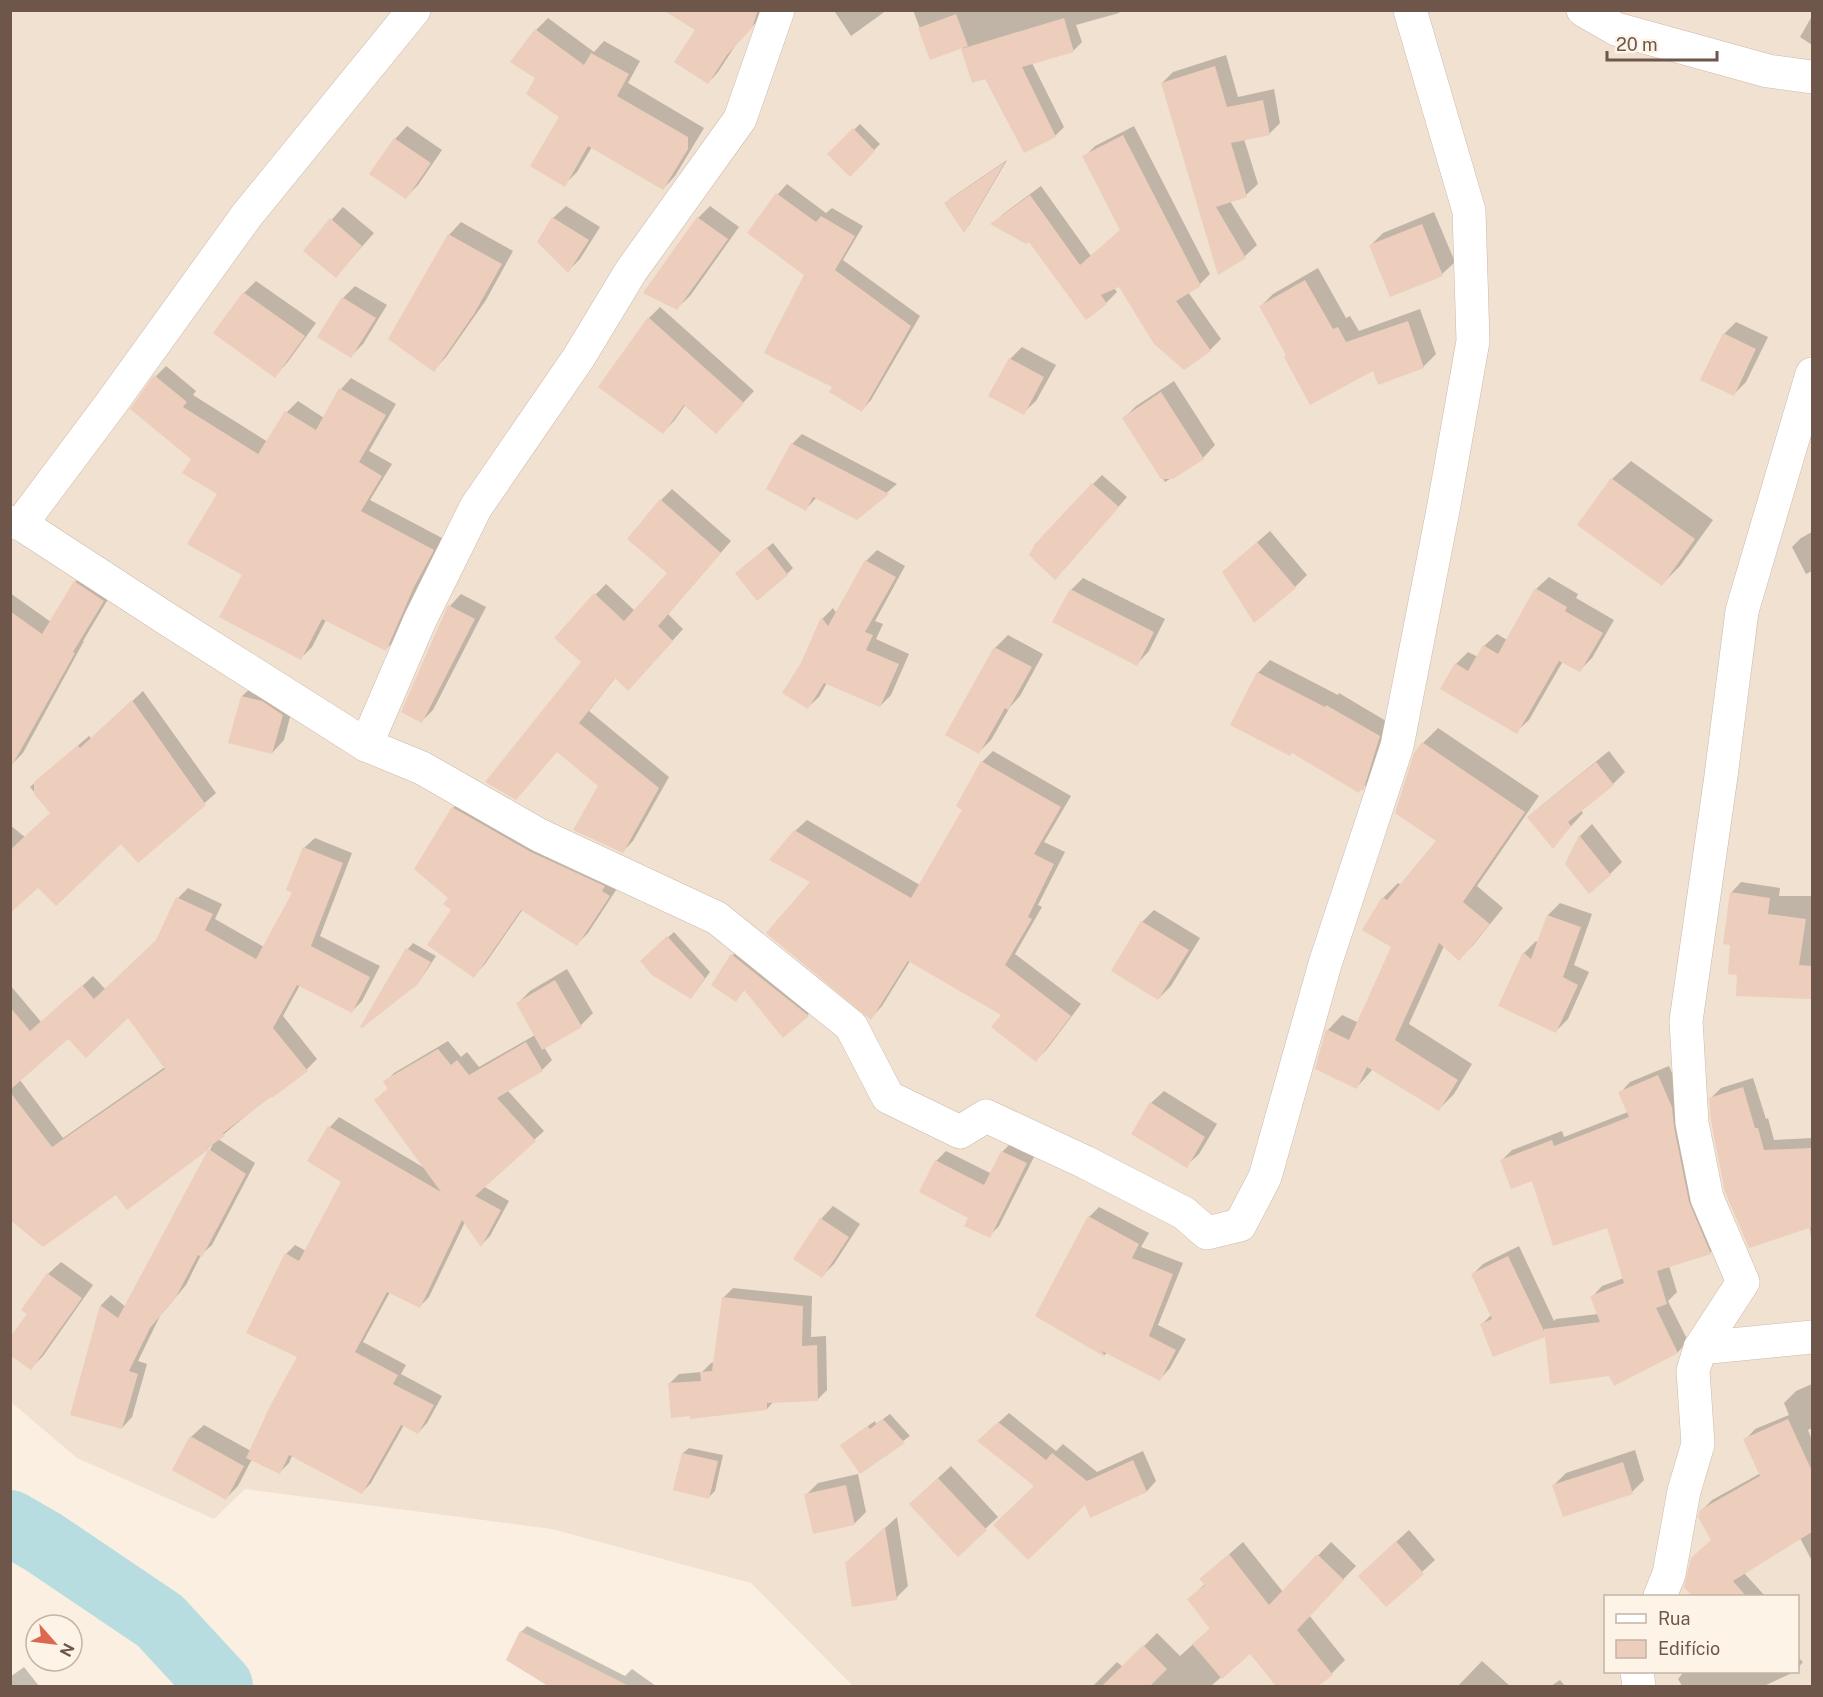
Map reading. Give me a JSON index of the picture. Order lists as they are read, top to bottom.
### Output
{
  "legend": ["Rua", "Edifício"],
  "scale_bar": "20 m",
  "north": "bottom right"
}
